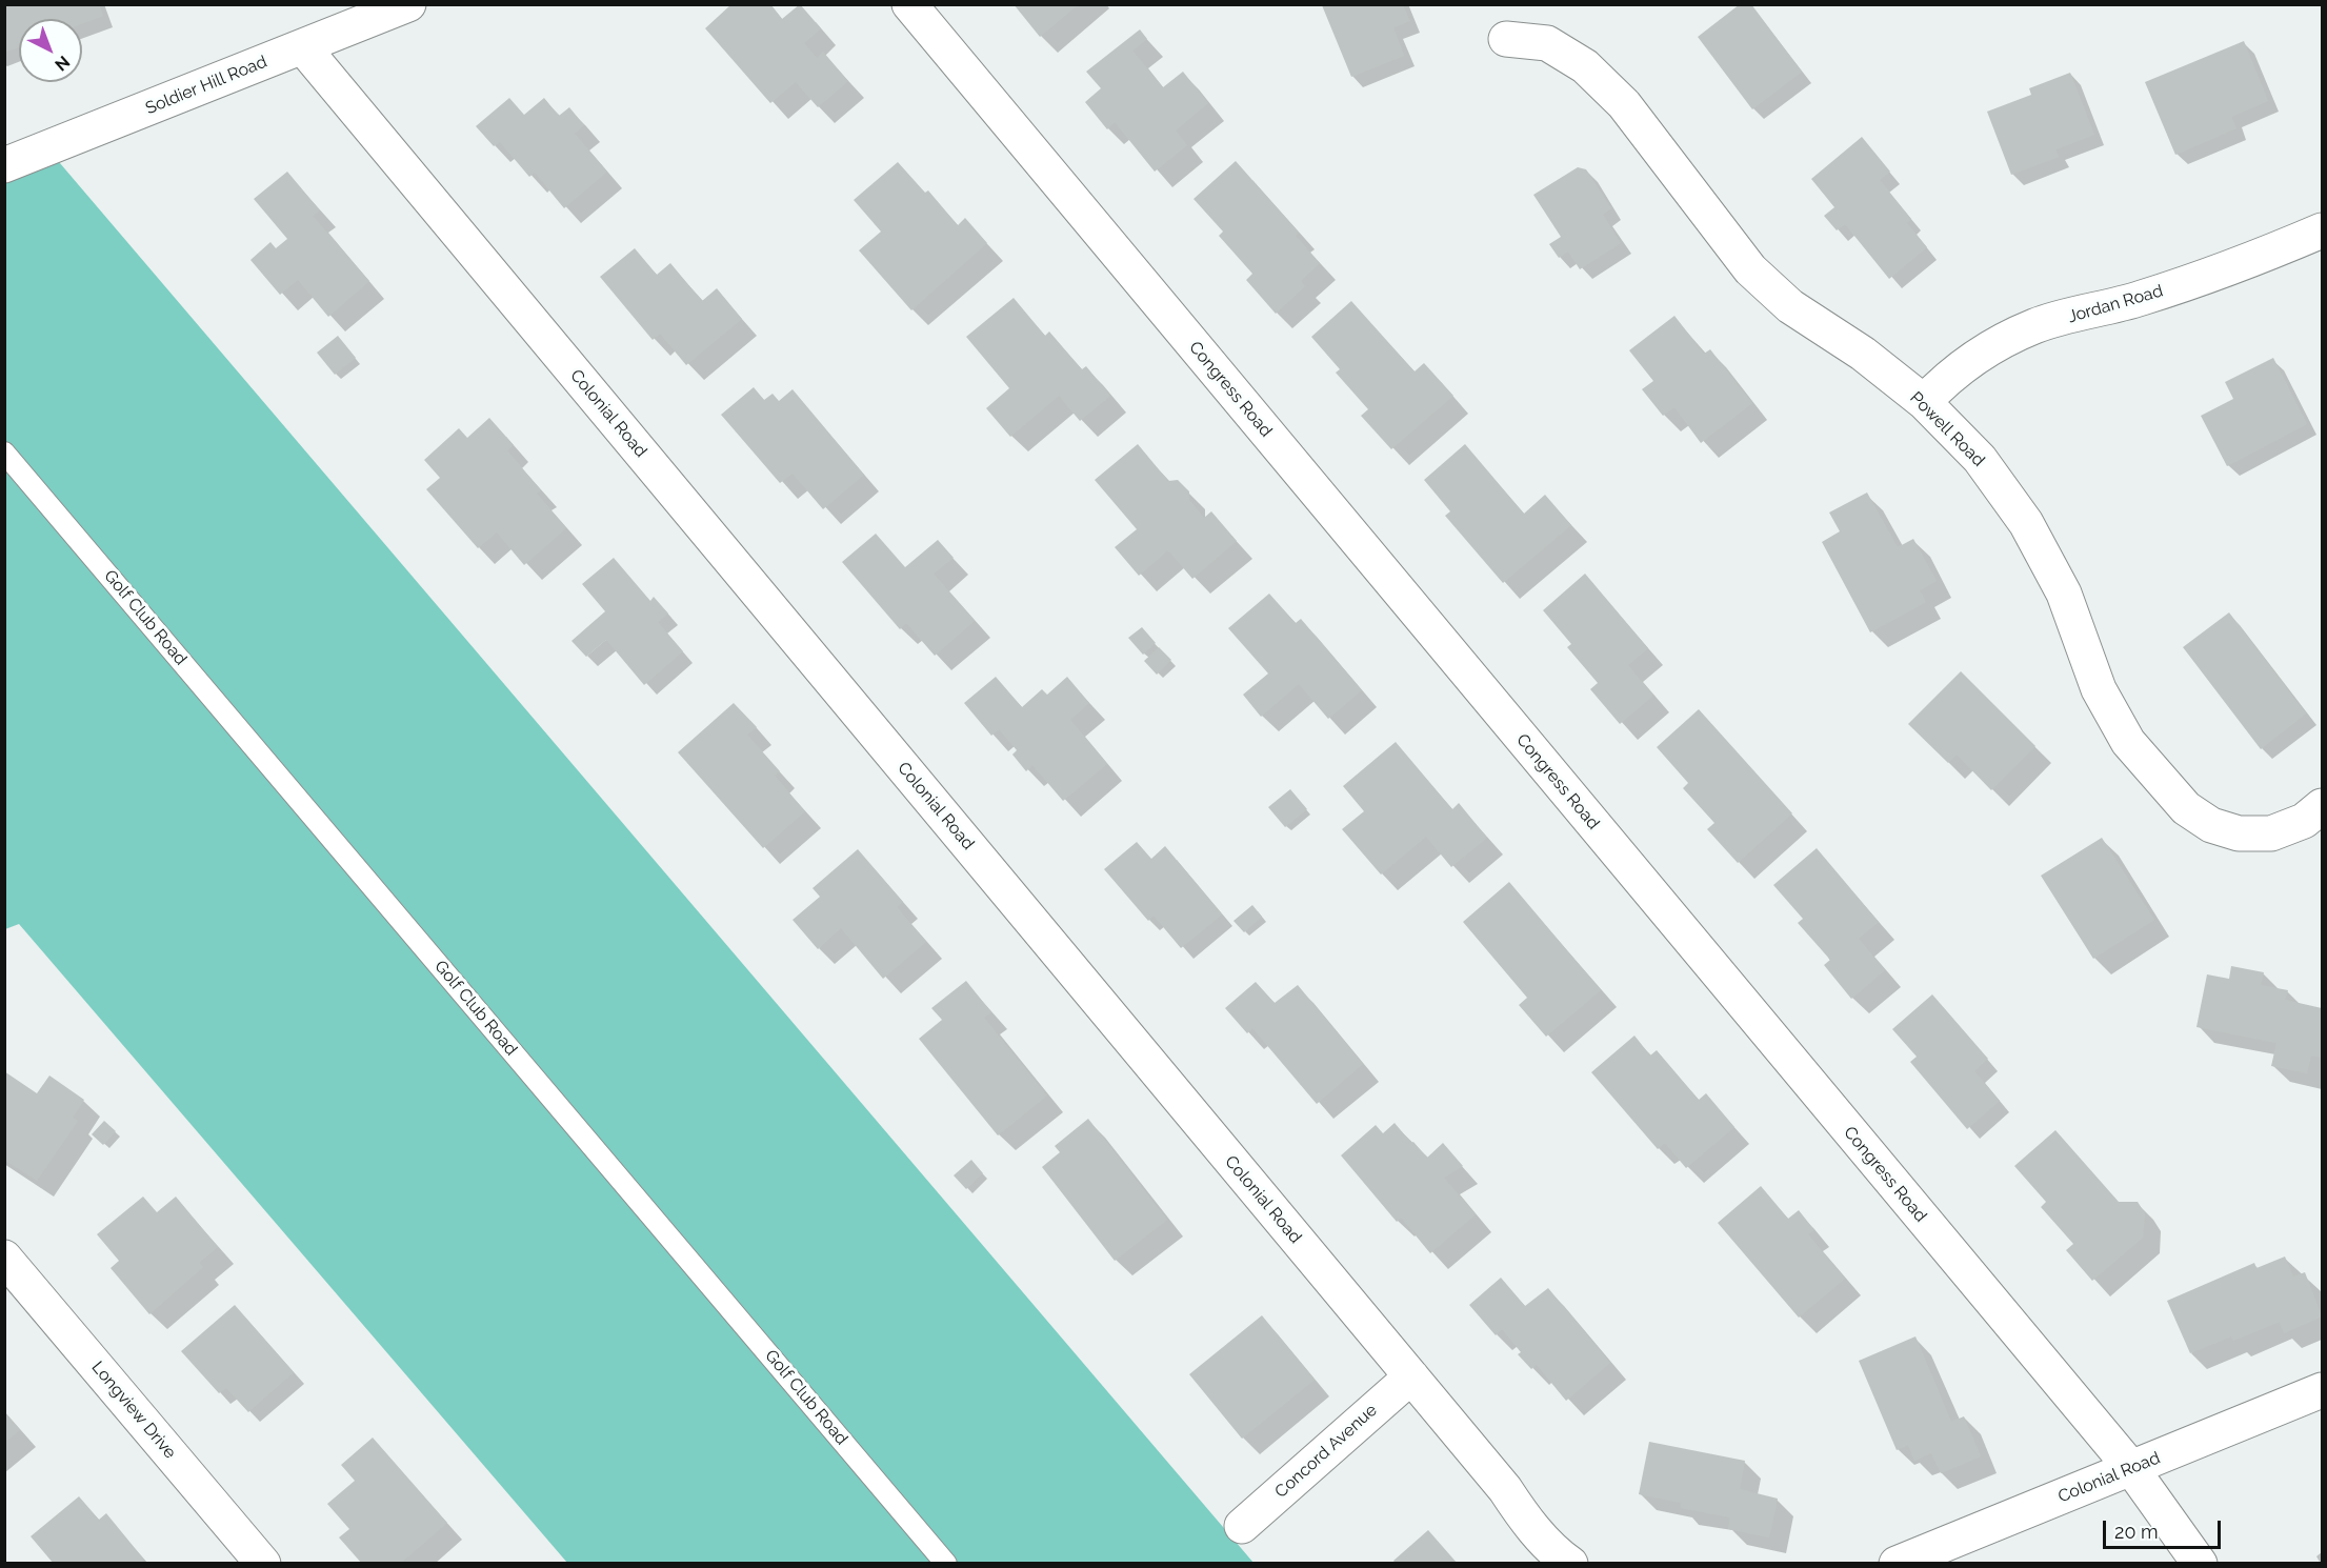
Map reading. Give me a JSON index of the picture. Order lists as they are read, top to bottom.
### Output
{
  "streets": {
    "street": [
      "Soldier Hill Road",
      "Jordan Road",
      "Congress Road",
      "Colonial Road",
      "Powell Road",
      "Longview Drive",
      "Concord Avenue"
    ],
    "lane": ["Golf Club Road"]
  },
  "crossings": [
    ["Soldier Hill Road", "Colonial Road"],
    ["Jordan Road", "Powell Road"],
    ["Congress Road", "Colonial Road"],
    ["Colonial Road", "Concord Avenue"]
  ],
  "scale_bar": "20 m",
  "north": "bottom right"
}
